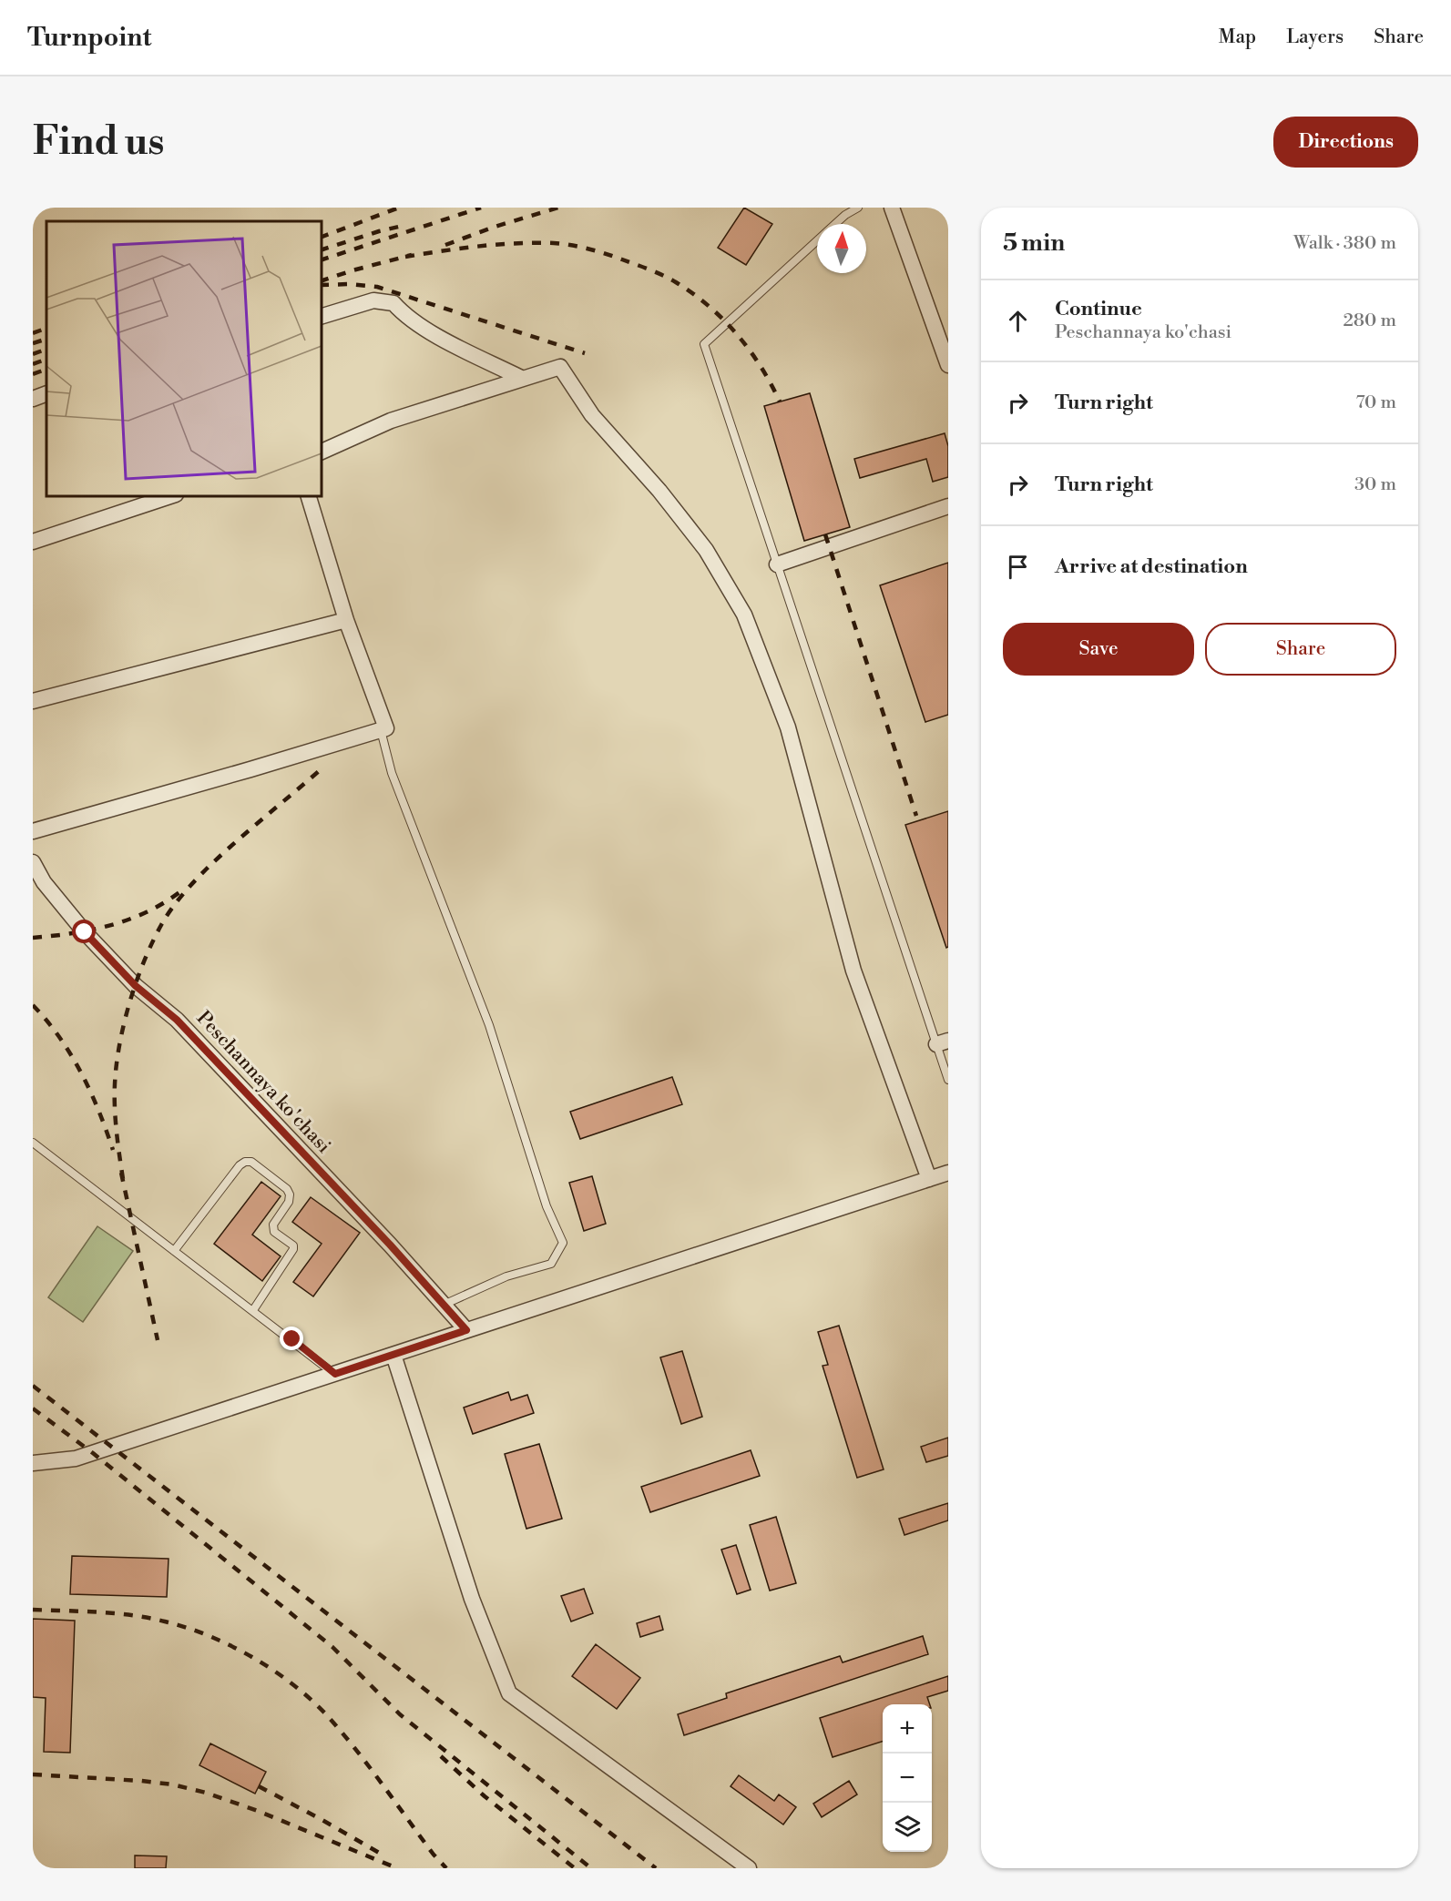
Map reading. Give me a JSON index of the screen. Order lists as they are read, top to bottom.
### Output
{
  "streets": {
    "street": ["Peschannaya ko'chasi"]
  },
  "north": "top",
  "page": {
    "header": "Turnpoint",
    "nav": ["Map", "Layers", "Share"],
    "buttons": [
      "Directions",
      ["Save", "Share"]
    ],
    "title": "Find us",
    "heading": ["5 min", "Walk · 380 m"],
    "list": [
      ["Continue", "Peschannaya ko'chasi", "280 m"],
      ["Turn right", "70 m"],
      ["Turn right", "30 m"],
      "Arrive at destination"
    ],
    "map_buttons": ["+", "−"]
  }
}
